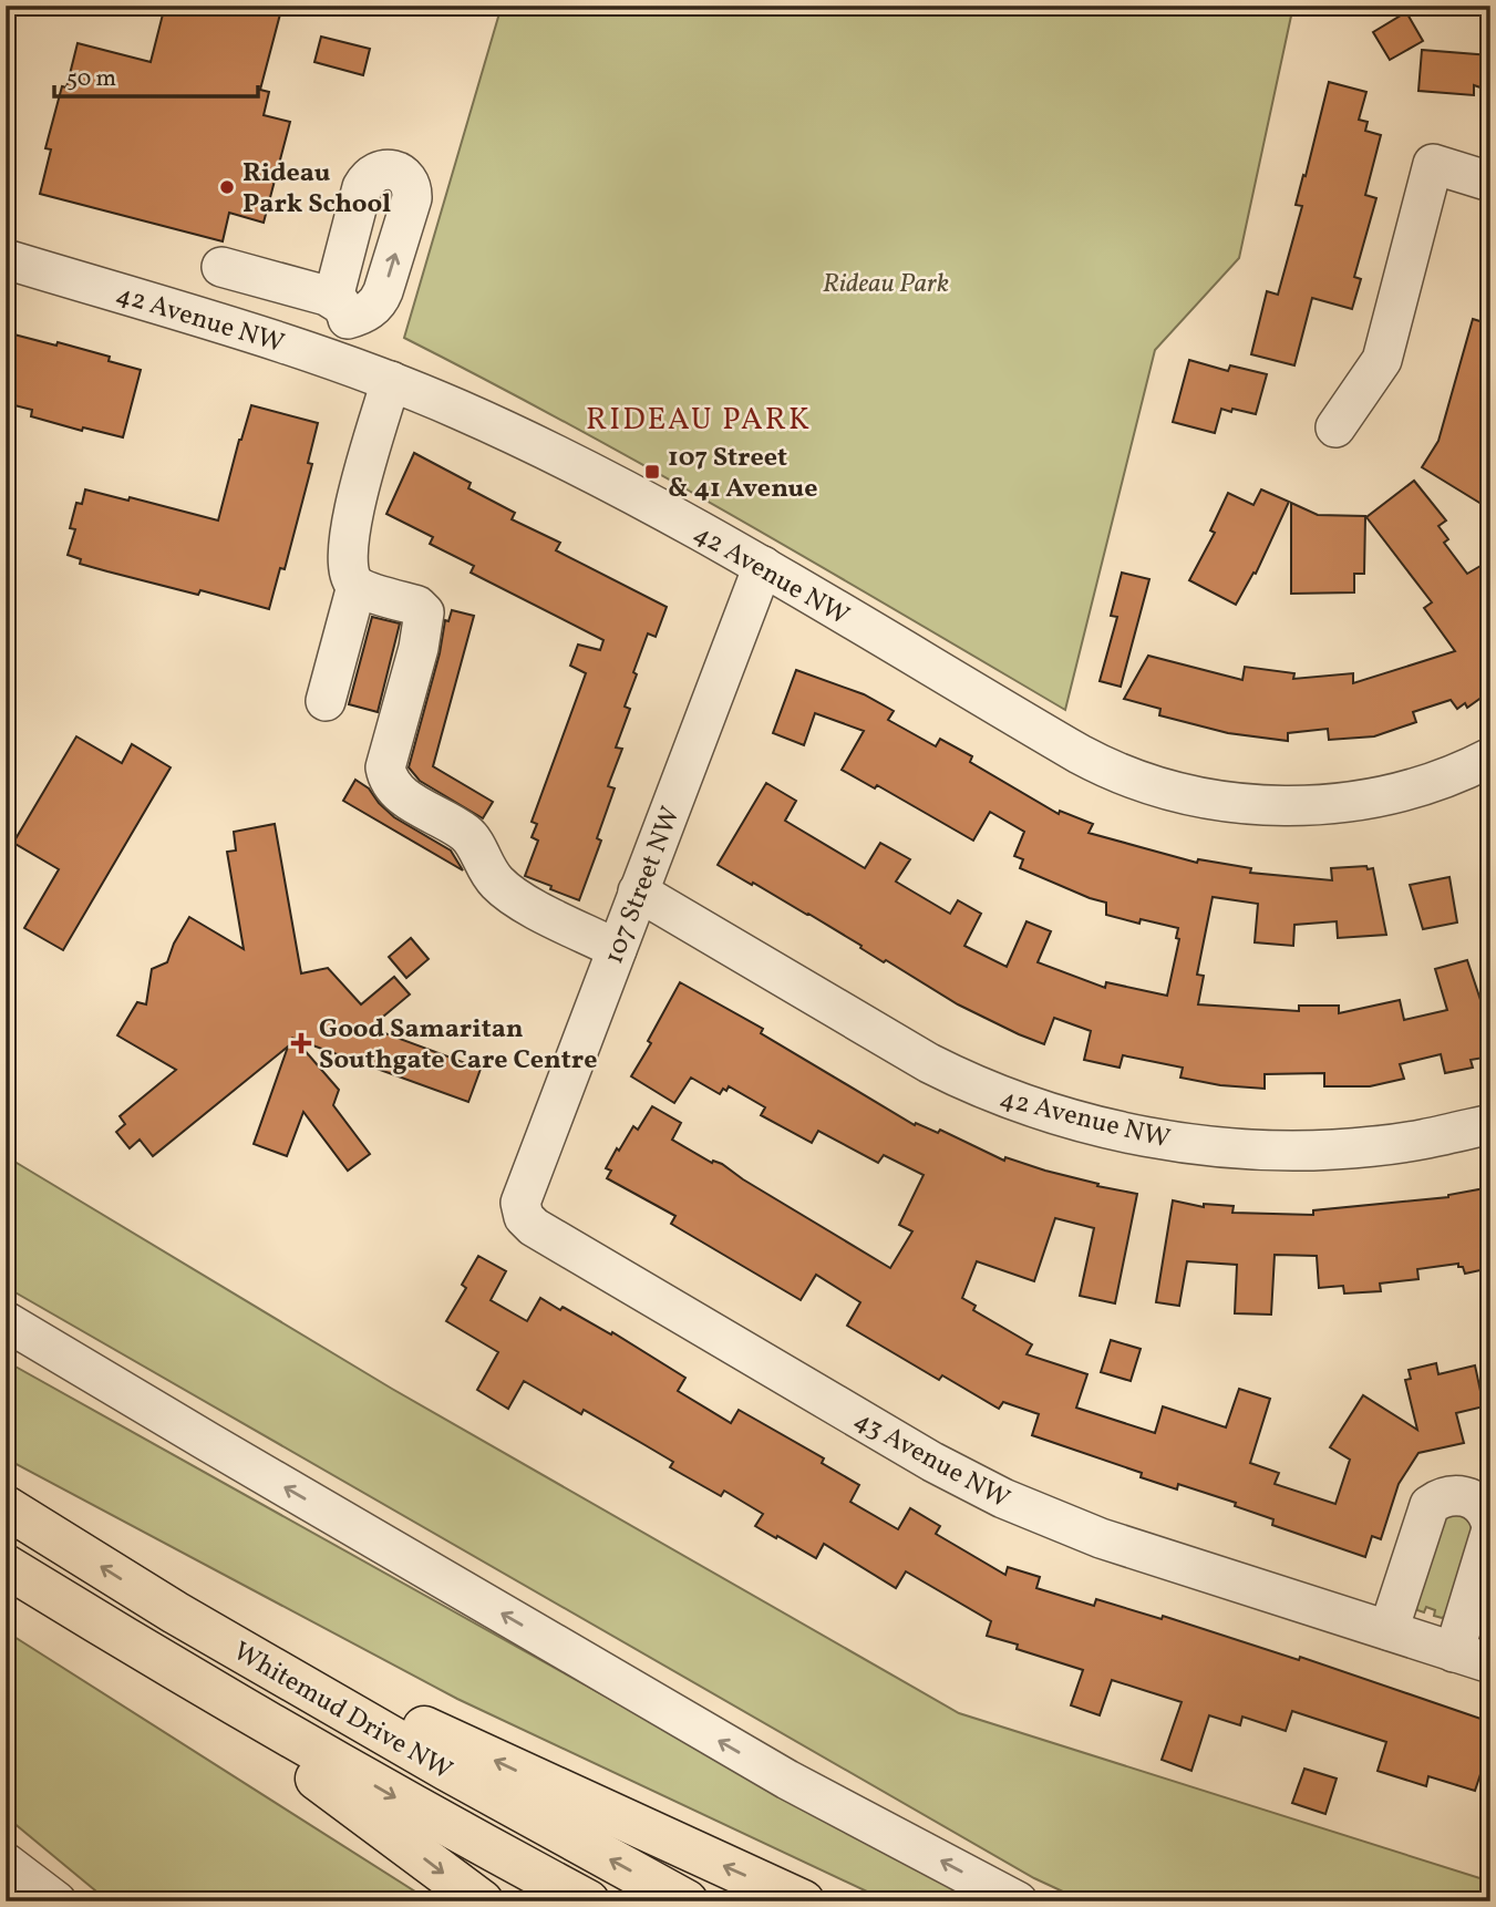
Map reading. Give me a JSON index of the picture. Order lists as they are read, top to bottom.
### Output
{
  "streets": {
    "highway": ["Whitemud Drive NW"],
    "street": ["42 Avenue NW", "107 Street NW", "43 Avenue NW"]
  },
  "crossings": [
    ["42 Avenue NW", "107 Street NW"],
    ["107 Street NW", "43 Avenue NW"]
  ],
  "districts": ["RIDEAU PARK"],
  "parks": ["Rideau Park"],
  "places": {
    "other": ["Rideau Park School"],
    "transit": ["107 Street & 41 Avenue"],
    "health": ["Good Samaritan Southgate Care Centre"]
  },
  "scale_bar": "50 m"
}
